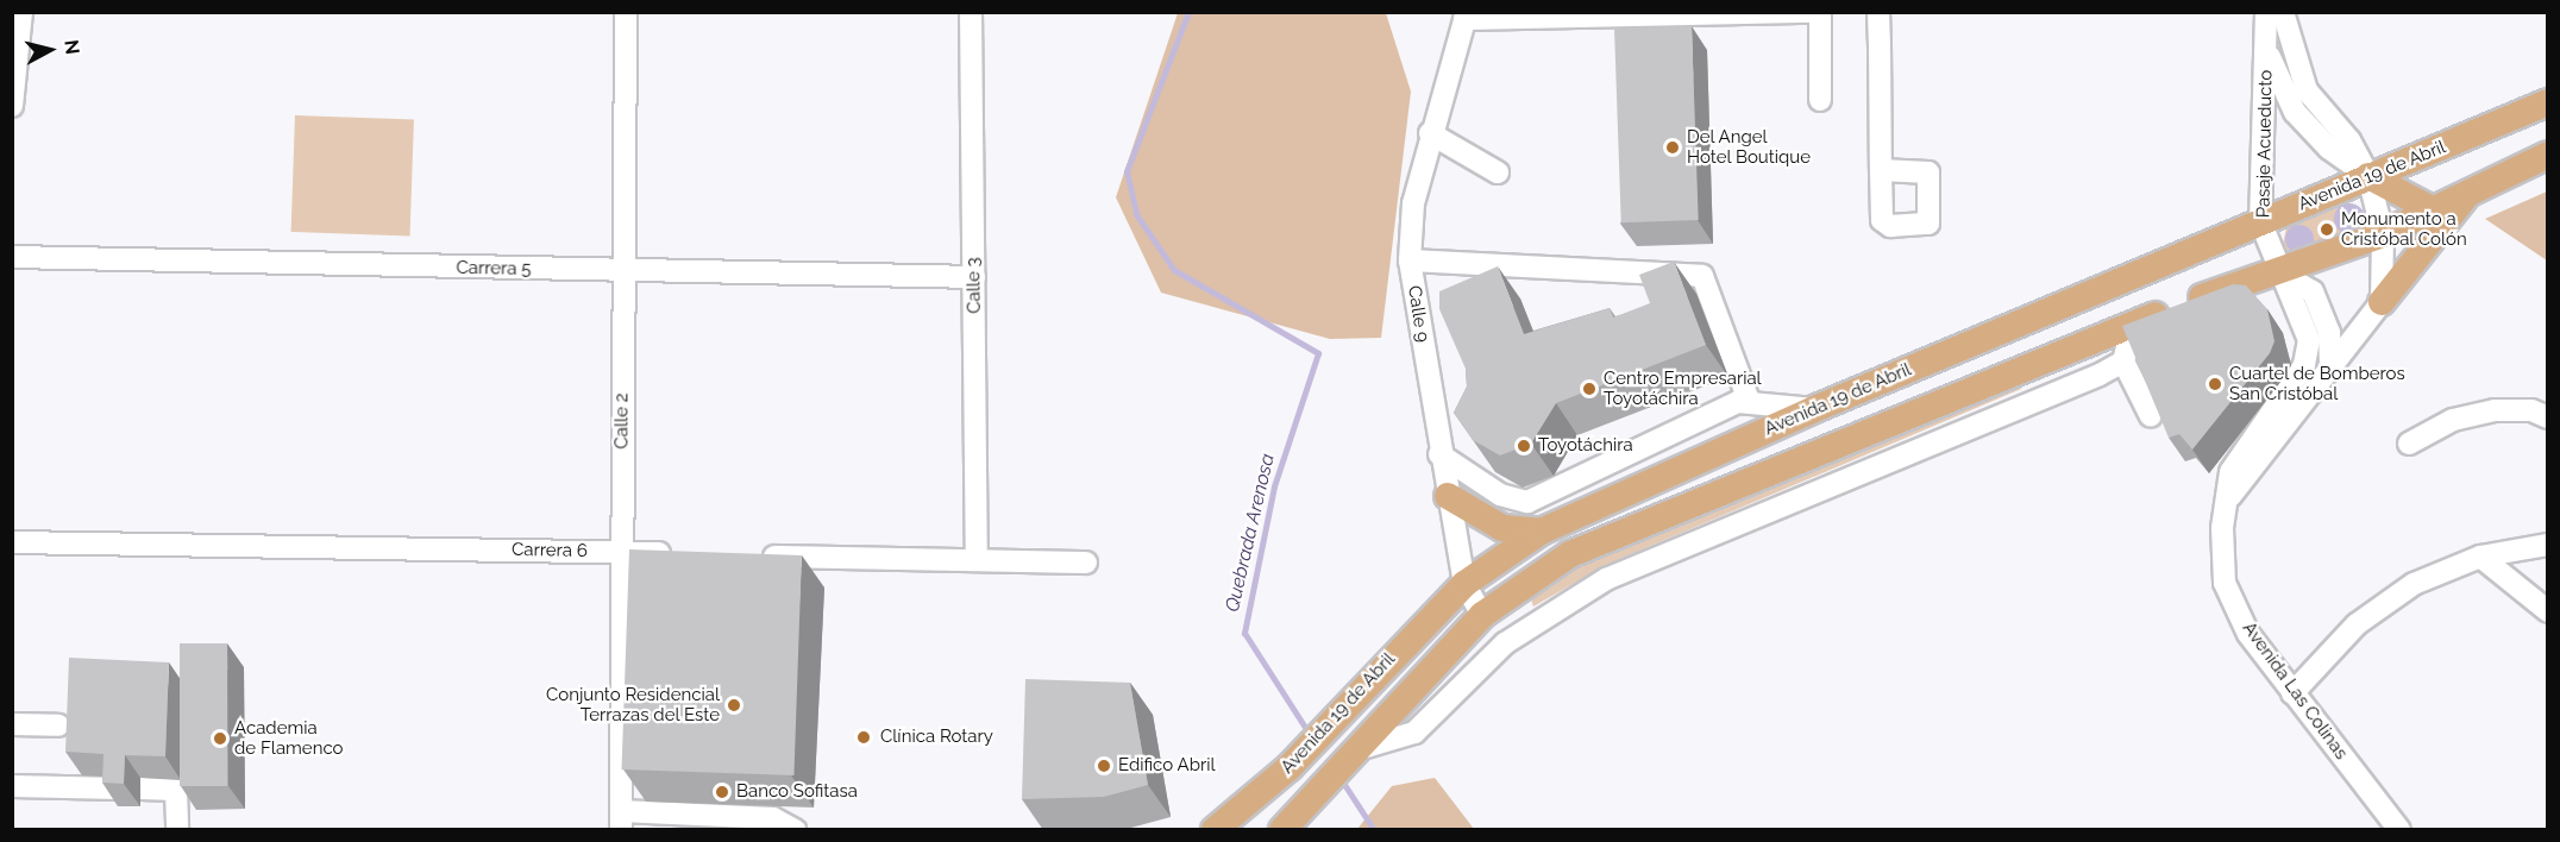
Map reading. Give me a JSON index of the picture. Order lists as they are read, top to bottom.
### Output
{
  "streets": {
    "main road": ["Avenida 19 de Abril"],
    "street": [
      "Pasaje Acueducto",
      "Carrera 5",
      "Calle 3",
      "Calle 9",
      "Calle 2",
      "Carrera 6",
      "Avenida Las Colinas"
    ]
  },
  "crossings": [
    ["Pasaje Acueducto", "Avenida 19 de Abril"],
    ["Pasaje Acueducto", "Avenida Las Colinas"],
    ["Avenida 19 de Abril", "Calle 9"],
    ["Carrera 5", "Calle 3"],
    ["Carrera 5", "Calle 2"],
    ["Calle 2", "Carrera 6"]
  ],
  "water": ["Quebrada Arenosa"],
  "places": [
    "Del Angel Hotel Boutique",
    "Monumento a Cristóbal Colón",
    "Cuartel de Bomberos San Cristóbal",
    "Centro Empresarial Toyotáchira",
    "Toyotáchira",
    "Conjunto Residencial Terrazas del Este",
    "Clínica Rotary",
    "Academia de Flamenco",
    "Edifico Abril",
    "Banco Sofitasa"
  ],
  "north": "right"
}
